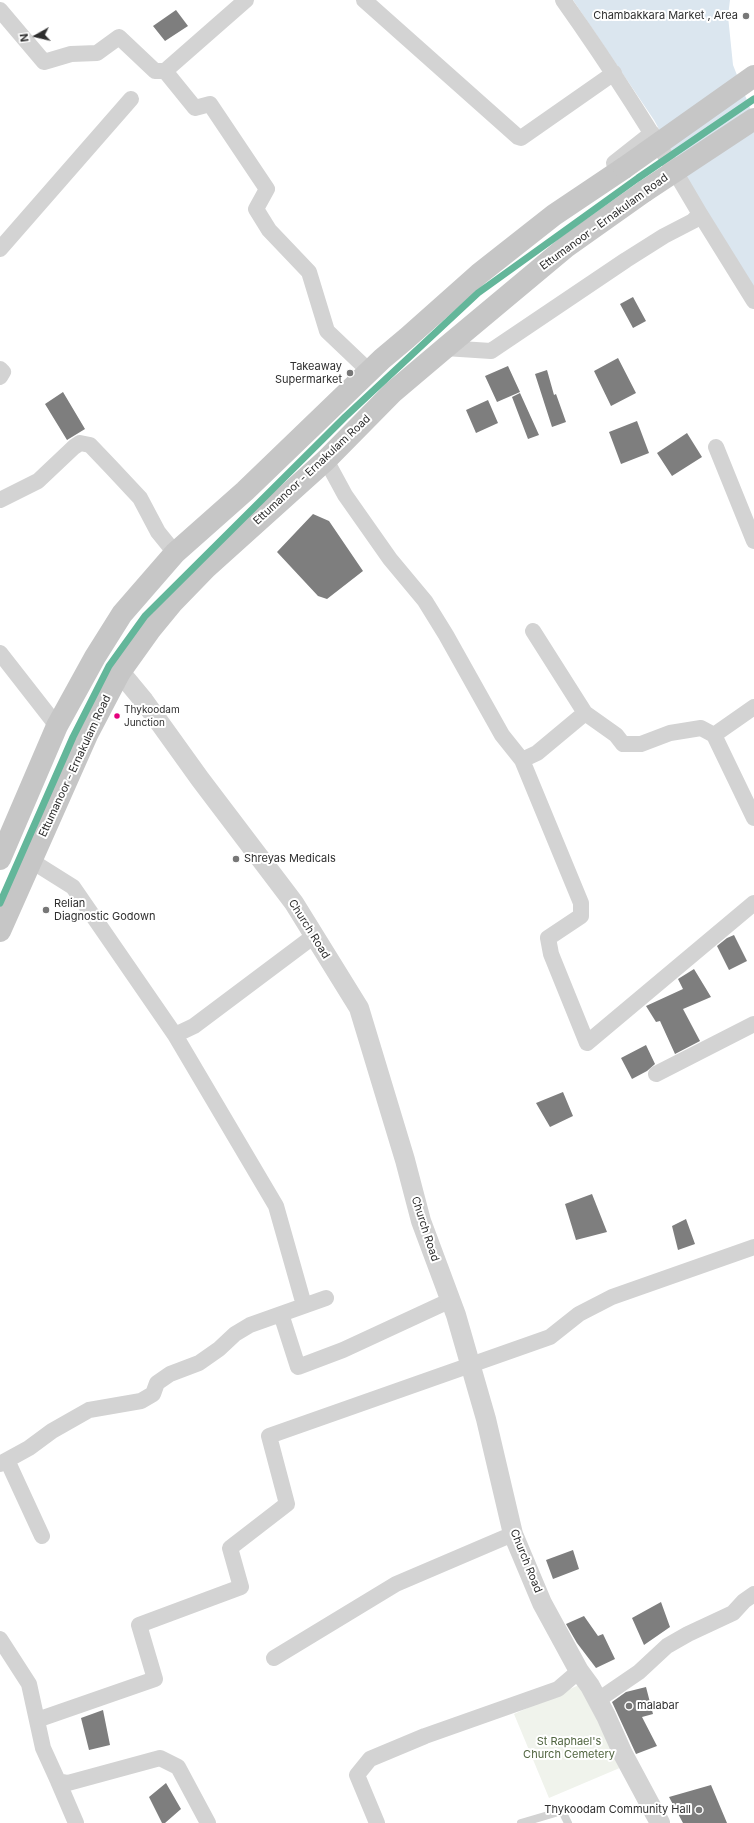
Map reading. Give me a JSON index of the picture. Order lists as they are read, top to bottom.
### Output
{
  "streets": {
    "main road": ["Ettumanoor - Ernakulam Road"],
    "street": ["Church Road"]
  },
  "crossings": [
    ["Ettumanoor - Ernakulam Road", "Church Road"]
  ],
  "parks": ["St Raphael's Church Cemetery"],
  "places": [
    "Chambakkara Market , Area",
    "Takeaway Supermarket",
    "Thykoodam Junction",
    "Shreyas Medicals",
    "Relian Diagnostic Godown",
    "malabar",
    "Thykoodam Community Hall"
  ],
  "north": "left"
}
